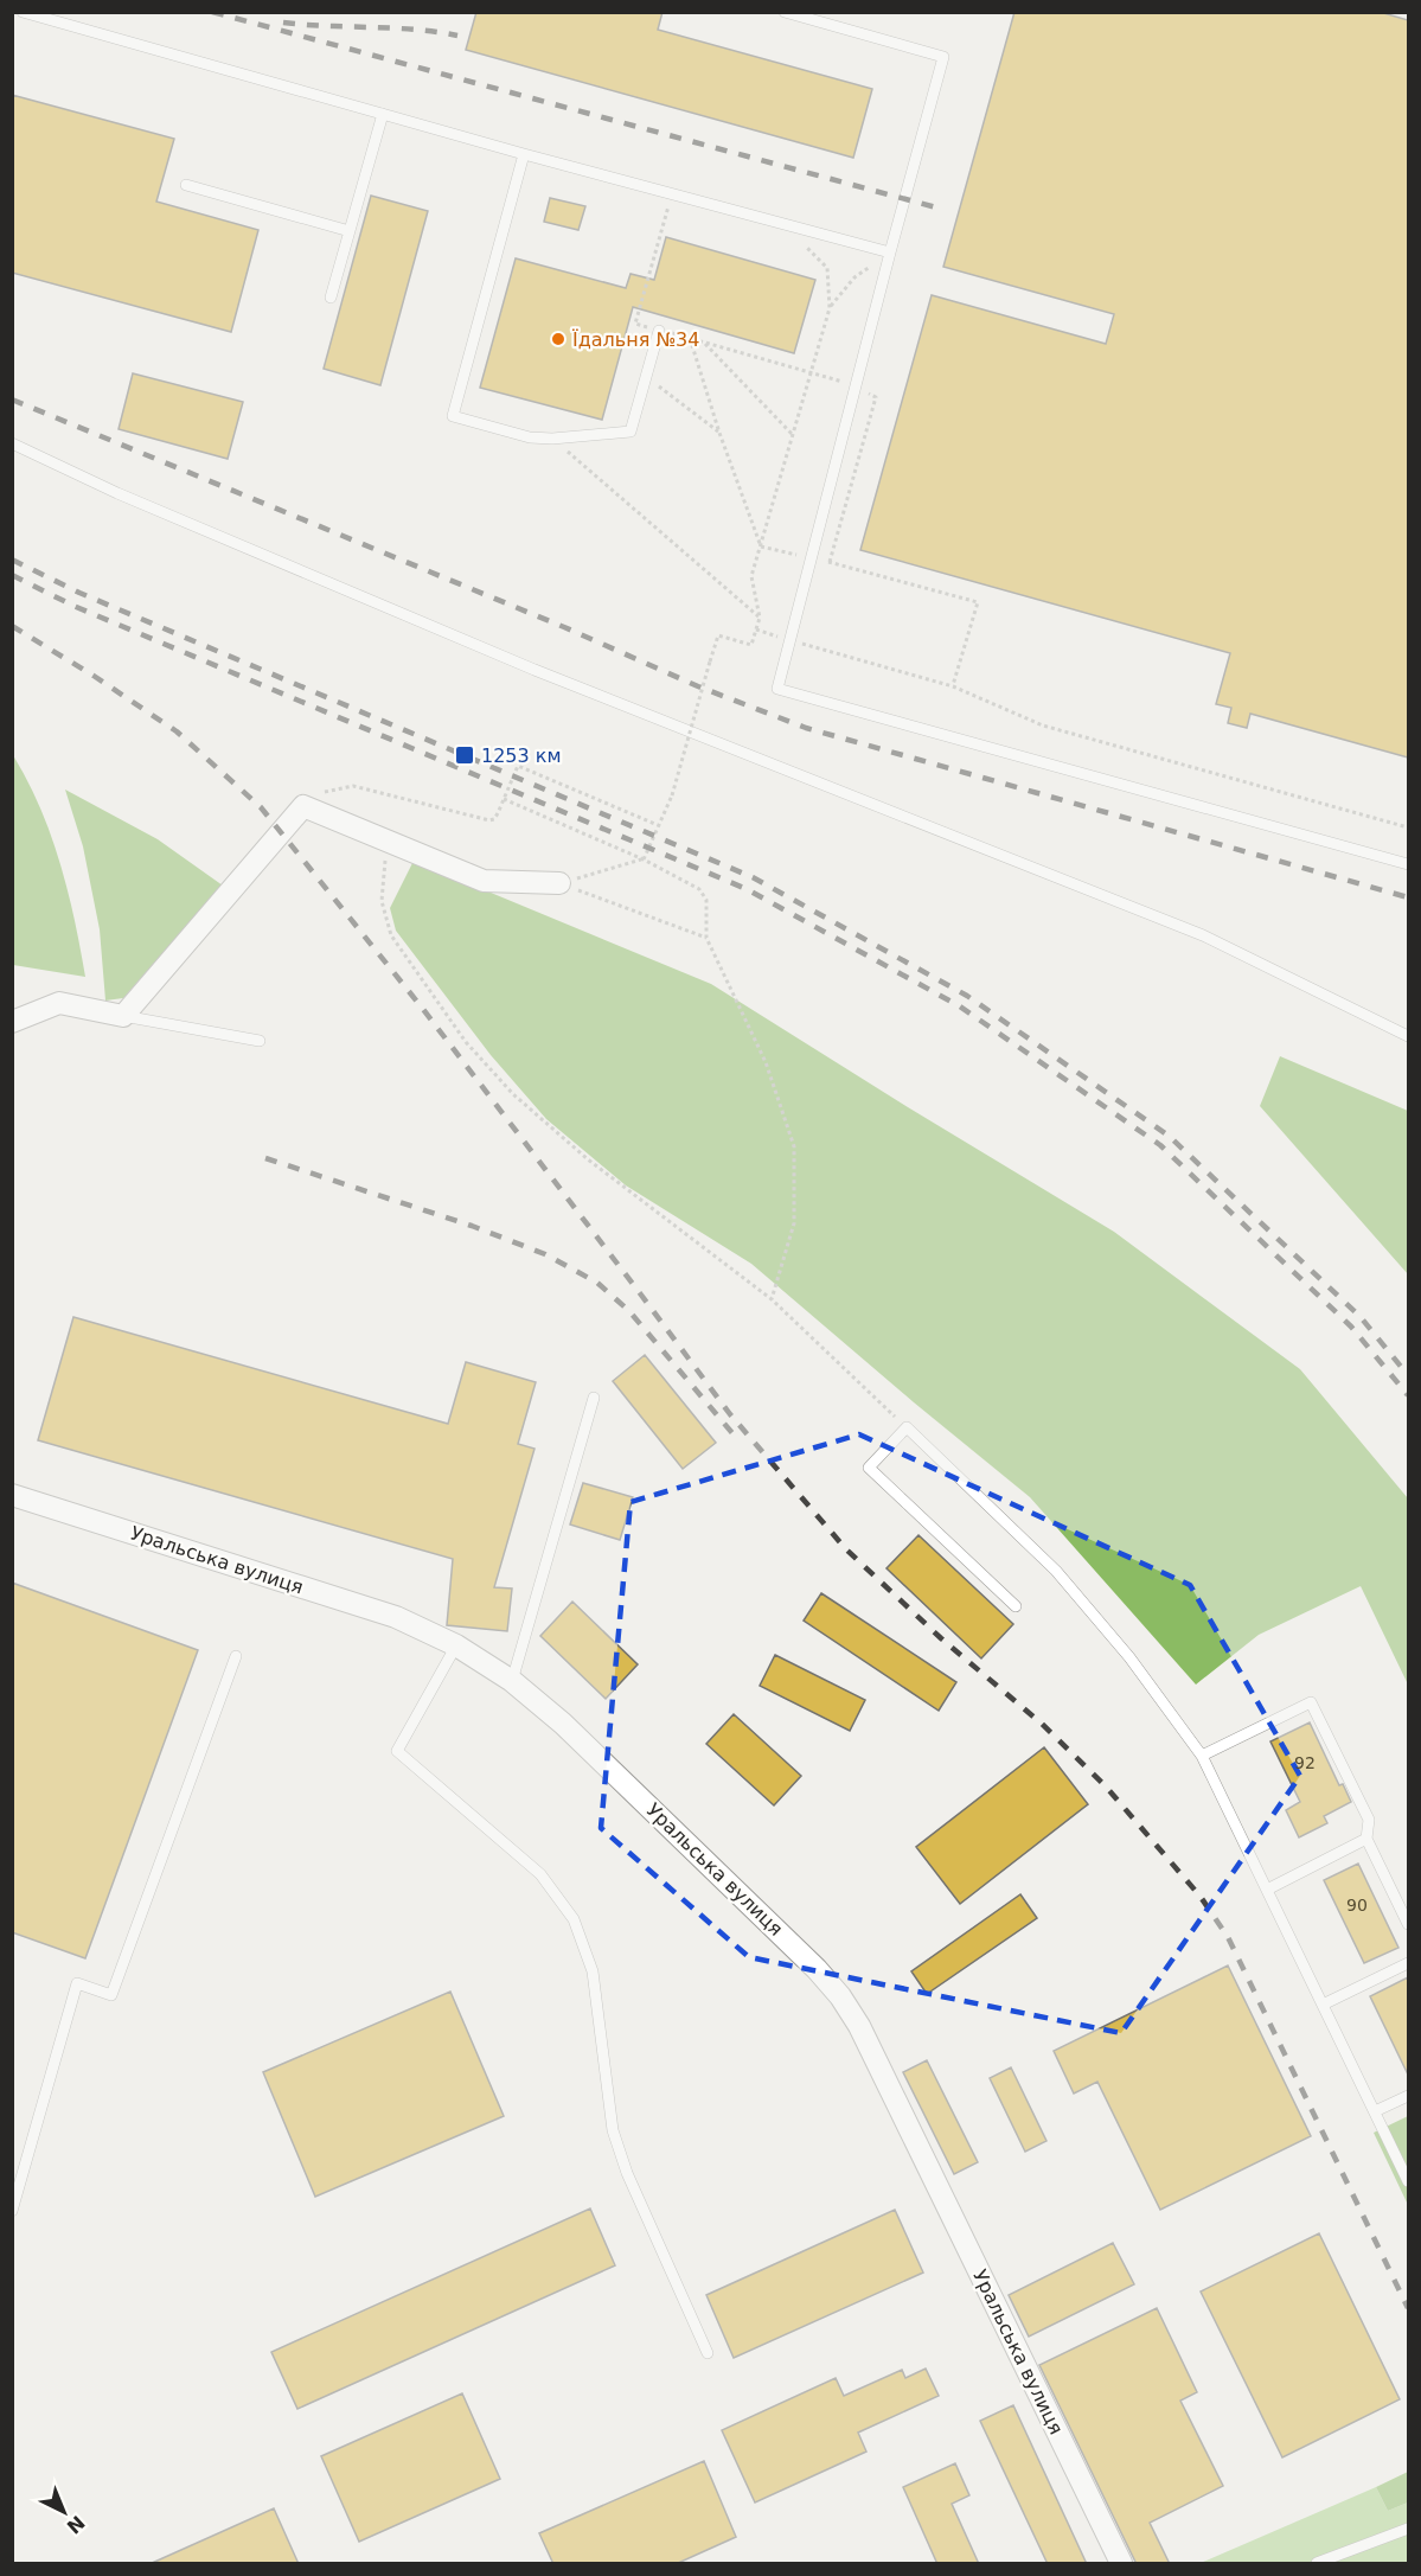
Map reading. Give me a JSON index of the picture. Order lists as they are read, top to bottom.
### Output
{
  "streets": {
    "street": ["Уральська вулиця"]
  },
  "places": {
    "other": ["Їдальня №34"],
    "transit": ["1253 км"]
  },
  "house_numbers": ["92", "90"],
  "north": "bottom right"
}
